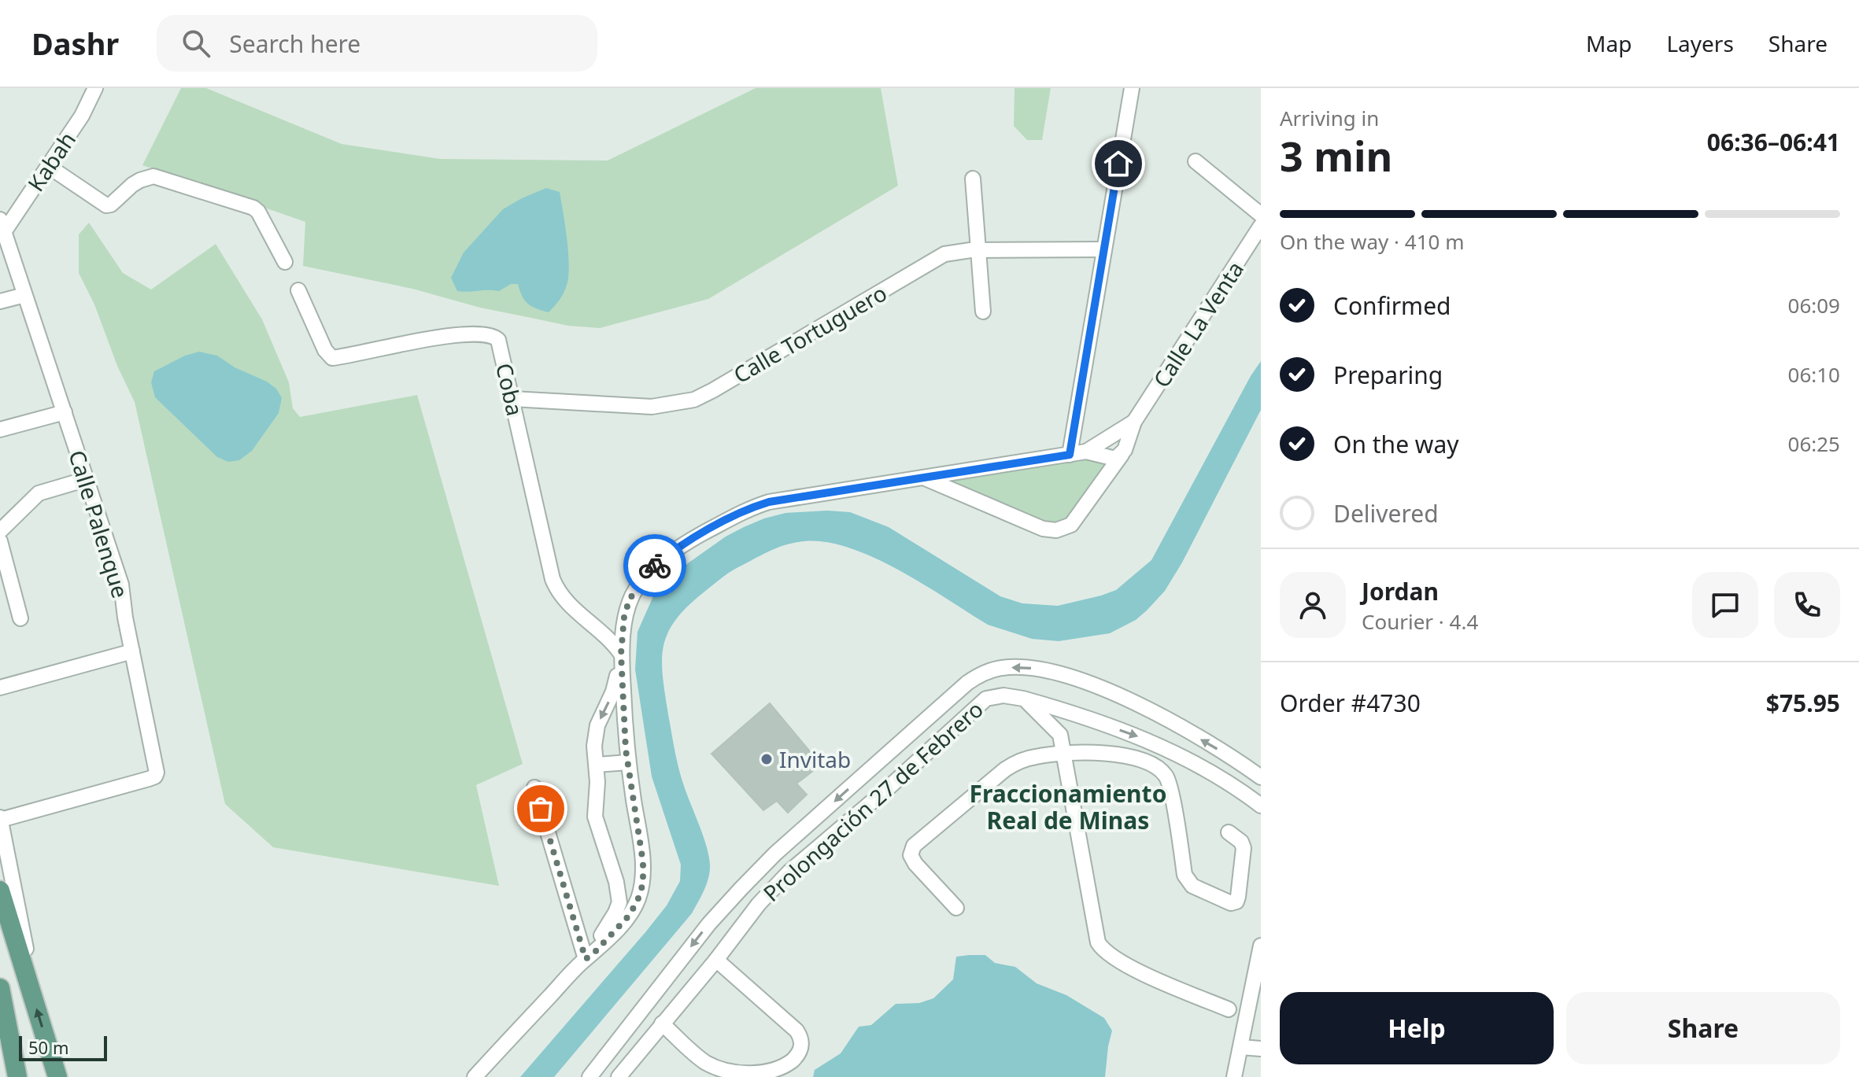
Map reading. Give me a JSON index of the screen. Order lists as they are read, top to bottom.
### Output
{
  "streets": {
    "street": [
      "Kabah",
      "Calle La Venta",
      "Calle Tortuguero",
      "Coba",
      "Calle Palenque",
      "Prolongación 27 de Febrero"
    ]
  },
  "crossings": [
    ["Kabah", "Calle Palenque"],
    ["Calle La Venta", "Coba"],
    ["Calle Tortuguero", "Coba"]
  ],
  "districts": ["Fraccionamiento Real de Minas"],
  "places": ["Invitab"],
  "scale_bar": "50 m",
  "page": {
    "header": "Dashr",
    "search": "Search here",
    "nav": ["Map", "Layers", "Share"],
    "heading": ["3 min", "Arriving in", "06:36–06:41"],
    "panel": [
      "Jordan",
      "Courier · 4.4",
      "Order #4730",
      "$75.95"
    ],
    "bar": "On the way · 410 m",
    "list": [
      ["Confirmed", "06:09"],
      ["Preparing", "06:10"],
      ["On the way", "06:25"],
      "Delivered"
    ],
    "buttons": ["Help", "Share"],
    "scale": "50 m"
  }
}
